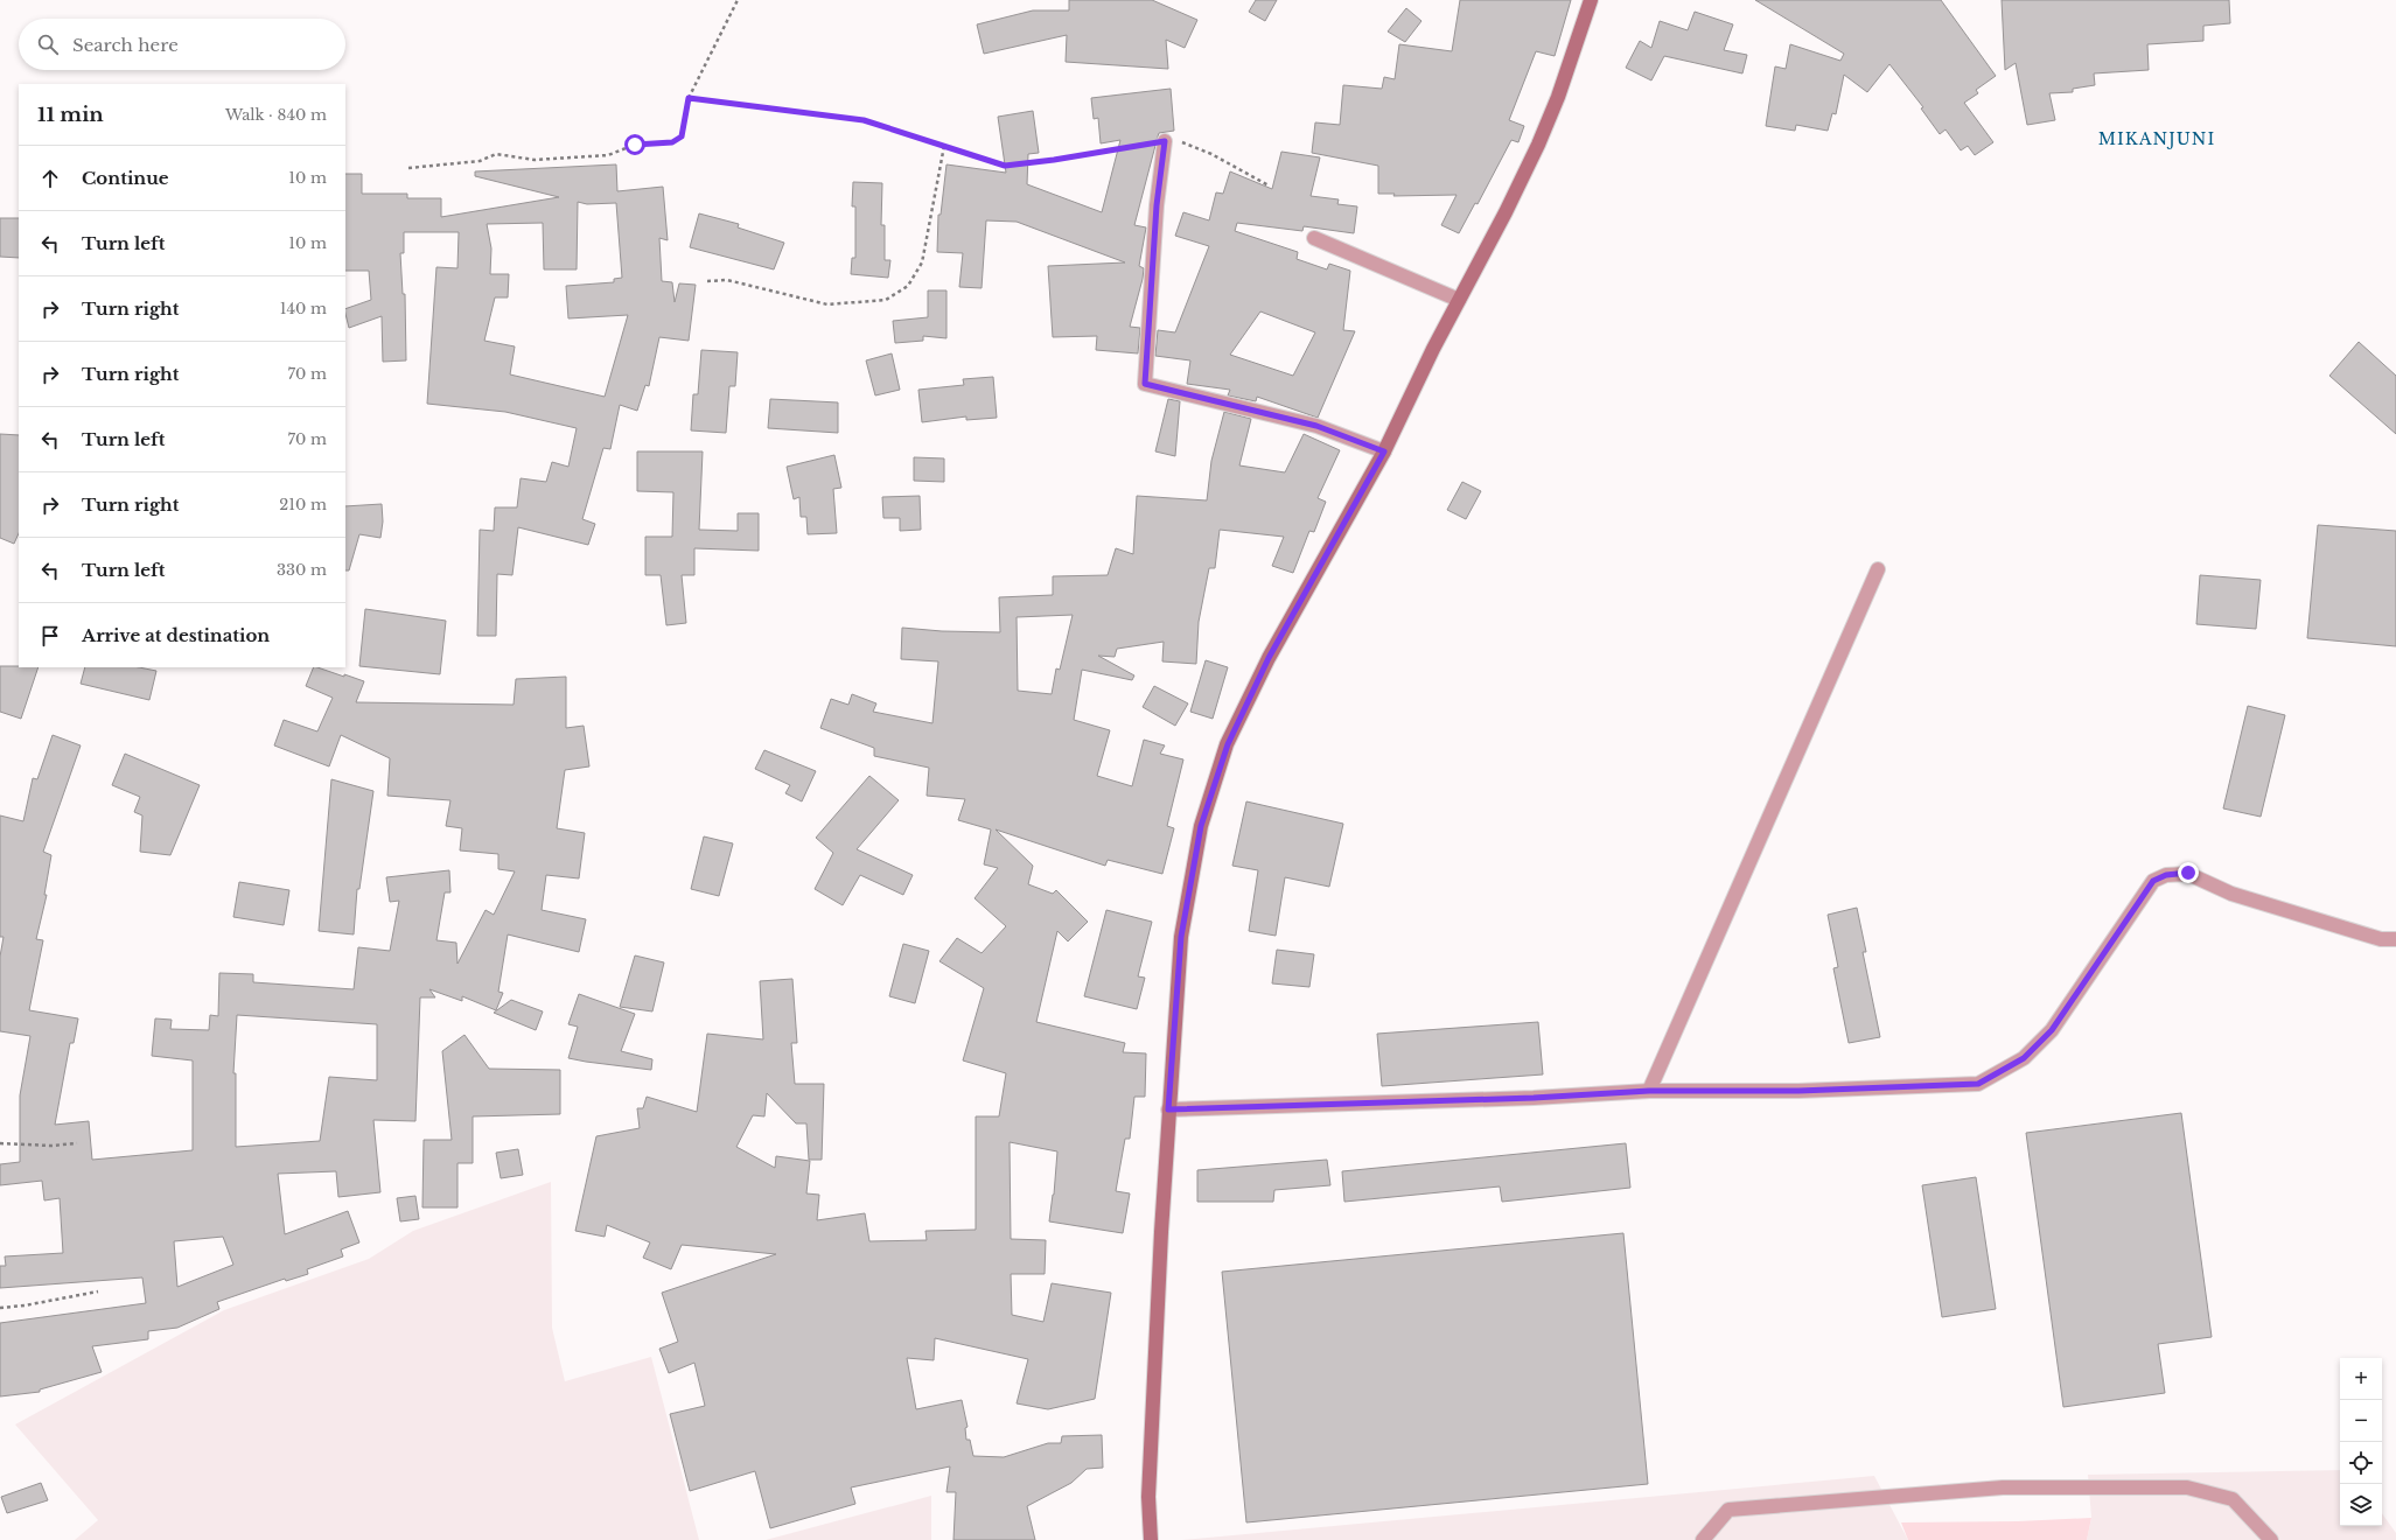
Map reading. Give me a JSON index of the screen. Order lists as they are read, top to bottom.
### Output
{
  "districts": ["MIKANJUNI"],
  "page": {
    "search": "Search here",
    "heading": ["11 min", "Walk · 840 m"],
    "list": [
      ["Continue", "10 m"],
      ["Turn left", "10 m"],
      ["Turn right", "140 m"],
      ["Turn right", "70 m"],
      ["Turn left", "70 m"],
      ["Turn right", "210 m"],
      ["Turn left", "330 m"],
      "Arrive at destination"
    ],
    "map_buttons": ["+", "−"]
  }
}
